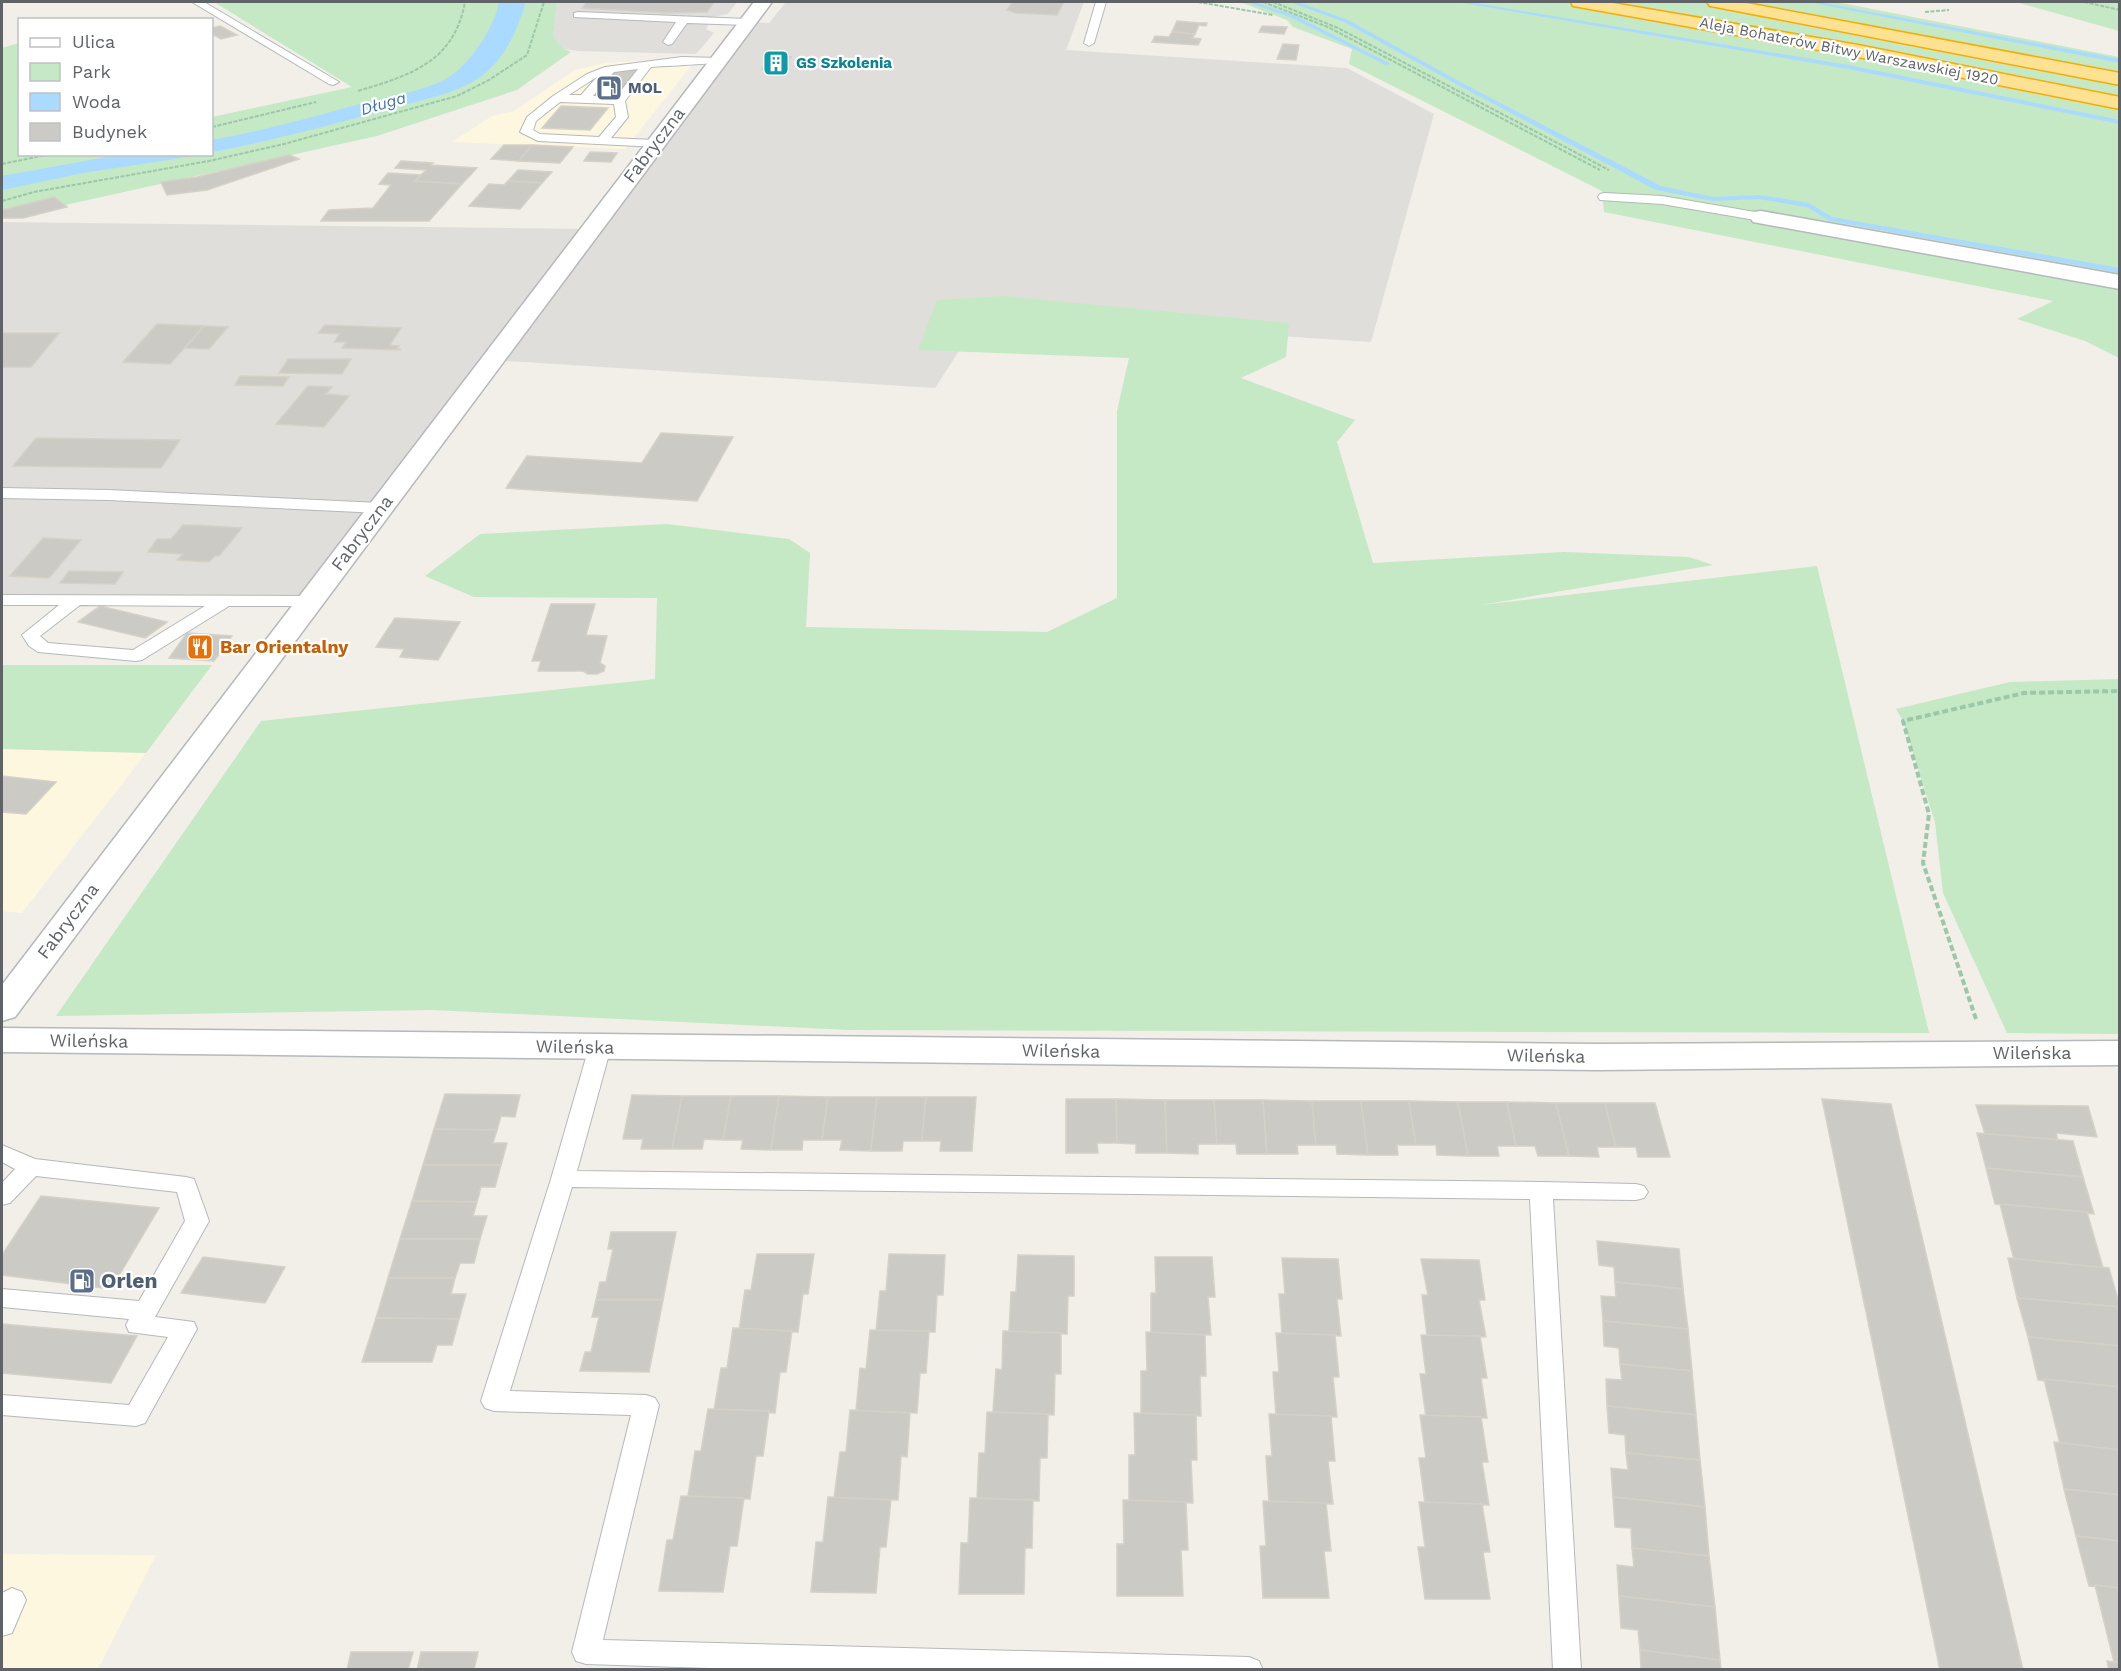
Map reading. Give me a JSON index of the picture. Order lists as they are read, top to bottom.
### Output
{
  "streets": {
    "highway": ["Aleja Bohaterów Bitwy Warszawskiej 1920"],
    "street": ["Fabryczna", "Wileńska"]
  },
  "water": ["Długa"],
  "places": {
    "building": ["GS Szkolenia"],
    "fuel station": ["MOL", "Orlen"],
    "restaurant": ["Bar Orientalny"]
  },
  "legend": [
    "Ulica",
    "Park",
    "Woda",
    "Budynek"
  ]
}
